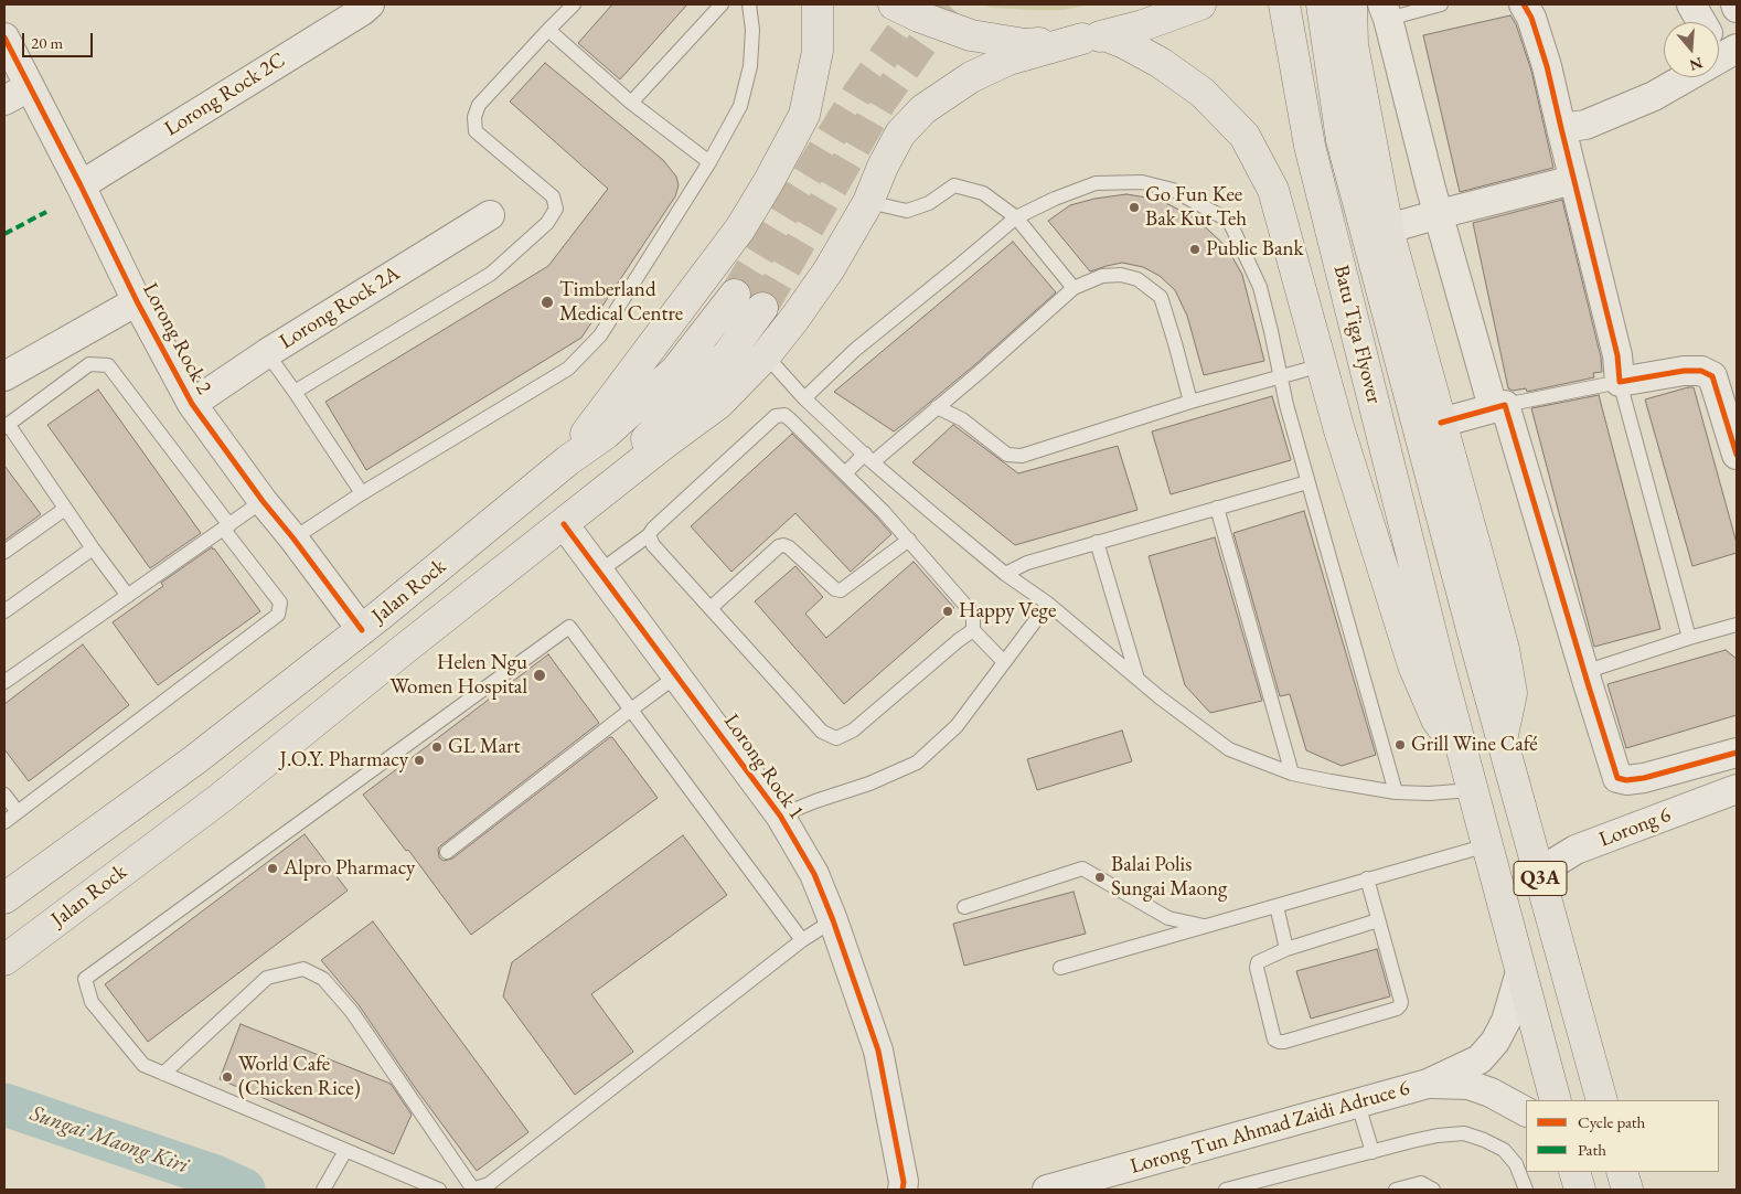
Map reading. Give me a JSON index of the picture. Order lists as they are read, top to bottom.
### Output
{
  "streets": {
    "main road": ["Batu Tiga Flyover", "Jalan Rock", "Q3A"],
    "street": [
      "Lorong Rock 2C",
      "Lorong Rock 2A",
      "Lorong Rock 2",
      "Lorong Rock 1",
      "Lorong 6",
      "Lorong Tun Ahmad Zaidi Adruce 6"
    ]
  },
  "crossings": [
    ["Lorong Rock 2C", "Lorong Rock 2"],
    ["Lorong Rock 2A", "Lorong Rock 2"],
    ["Batu Tiga Flyover", "Q3A"],
    ["Batu Tiga Flyover", "Lorong Tun Ahmad Zaidi Adruce 6"],
    ["Lorong Rock 2", "Jalan Rock"],
    ["Jalan Rock", "Lorong Rock 1"],
    ["Lorong 6", "Q3A"]
  ],
  "water": ["Sungai Maong Kiri"],
  "places": [
    "Go Fun Kee Bak Kut Teh",
    "Public Bank",
    "Timberland Medical Centre",
    "Happy Vege",
    "Helen Ngu Women Hospital",
    "Grill Wine Café",
    "GL Mart",
    "J.O.Y. Pharmacy",
    "Alpro Pharmacy",
    "Balai Polis Sungai Maong",
    "World Cafe (Chicken Rice)"
  ],
  "legend": ["Cycle path", "Path"],
  "scale_bar": "20 m",
  "north": "bottom"
}
